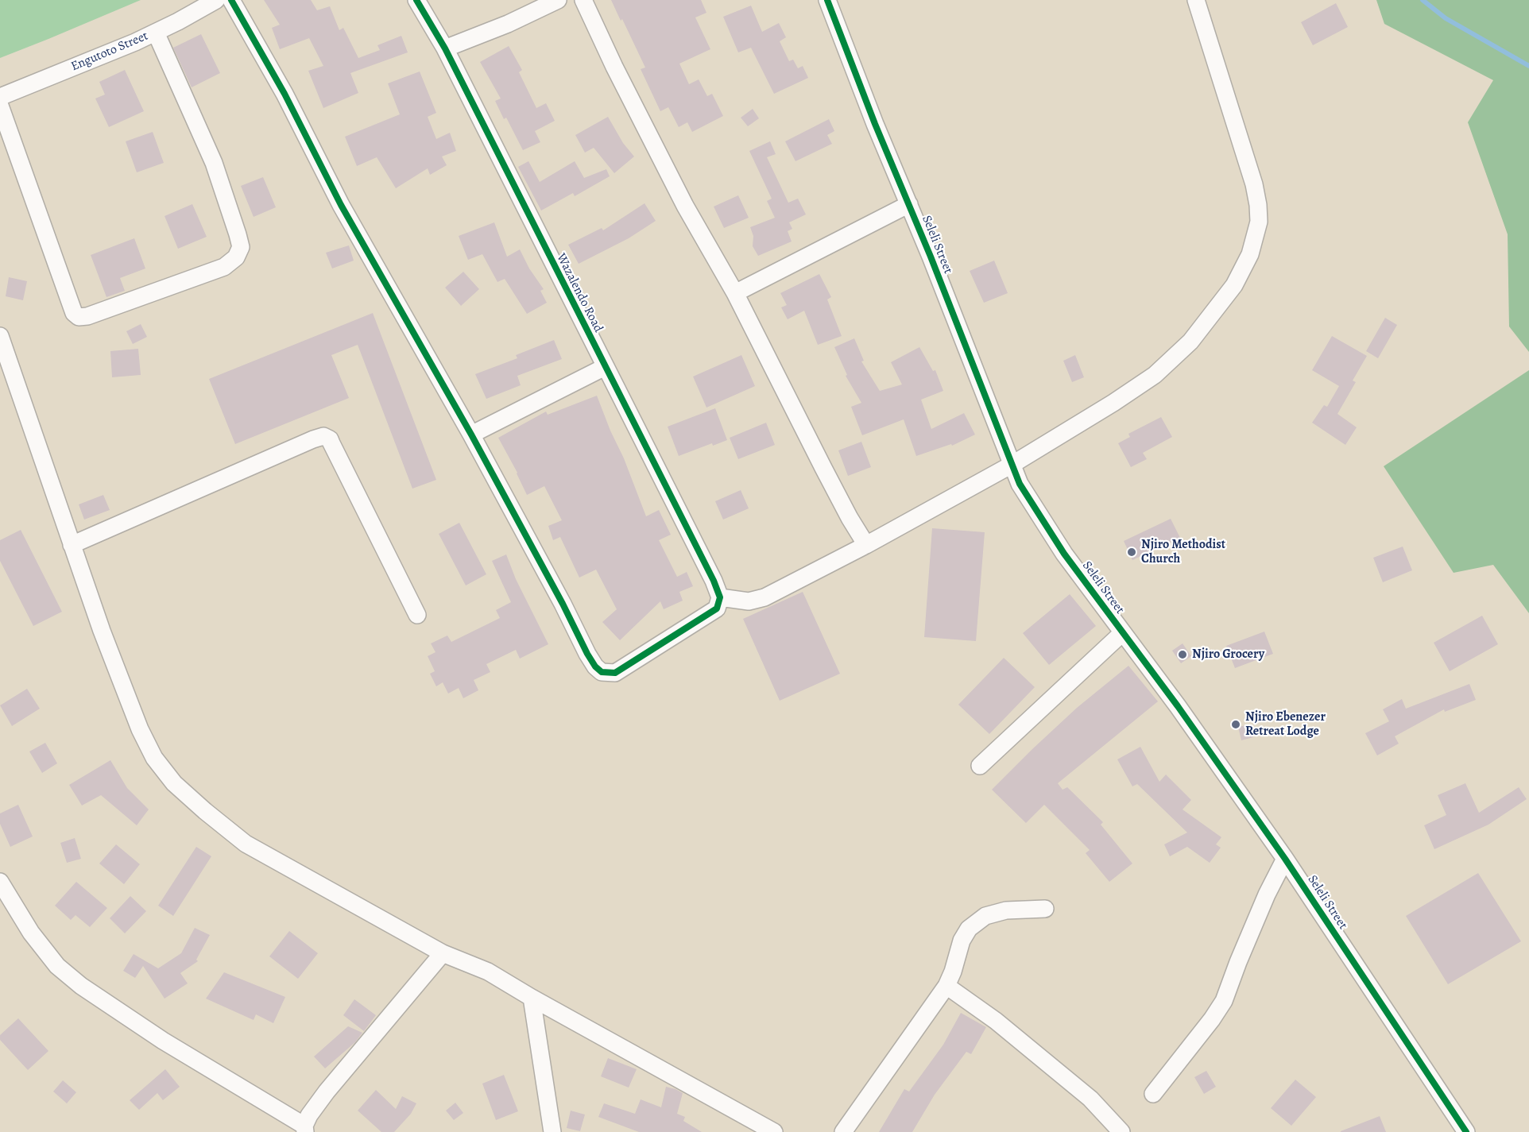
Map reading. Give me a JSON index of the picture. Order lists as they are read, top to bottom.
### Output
{
  "streets": {
    "street": ["Engutoto Street", "Seleli Street", "Wazalendo Road"]
  },
  "places": ["Njiro Methodist Church", "Njiro Grocery", "Njiro Ebenezer Retreat Lodge"]
}
